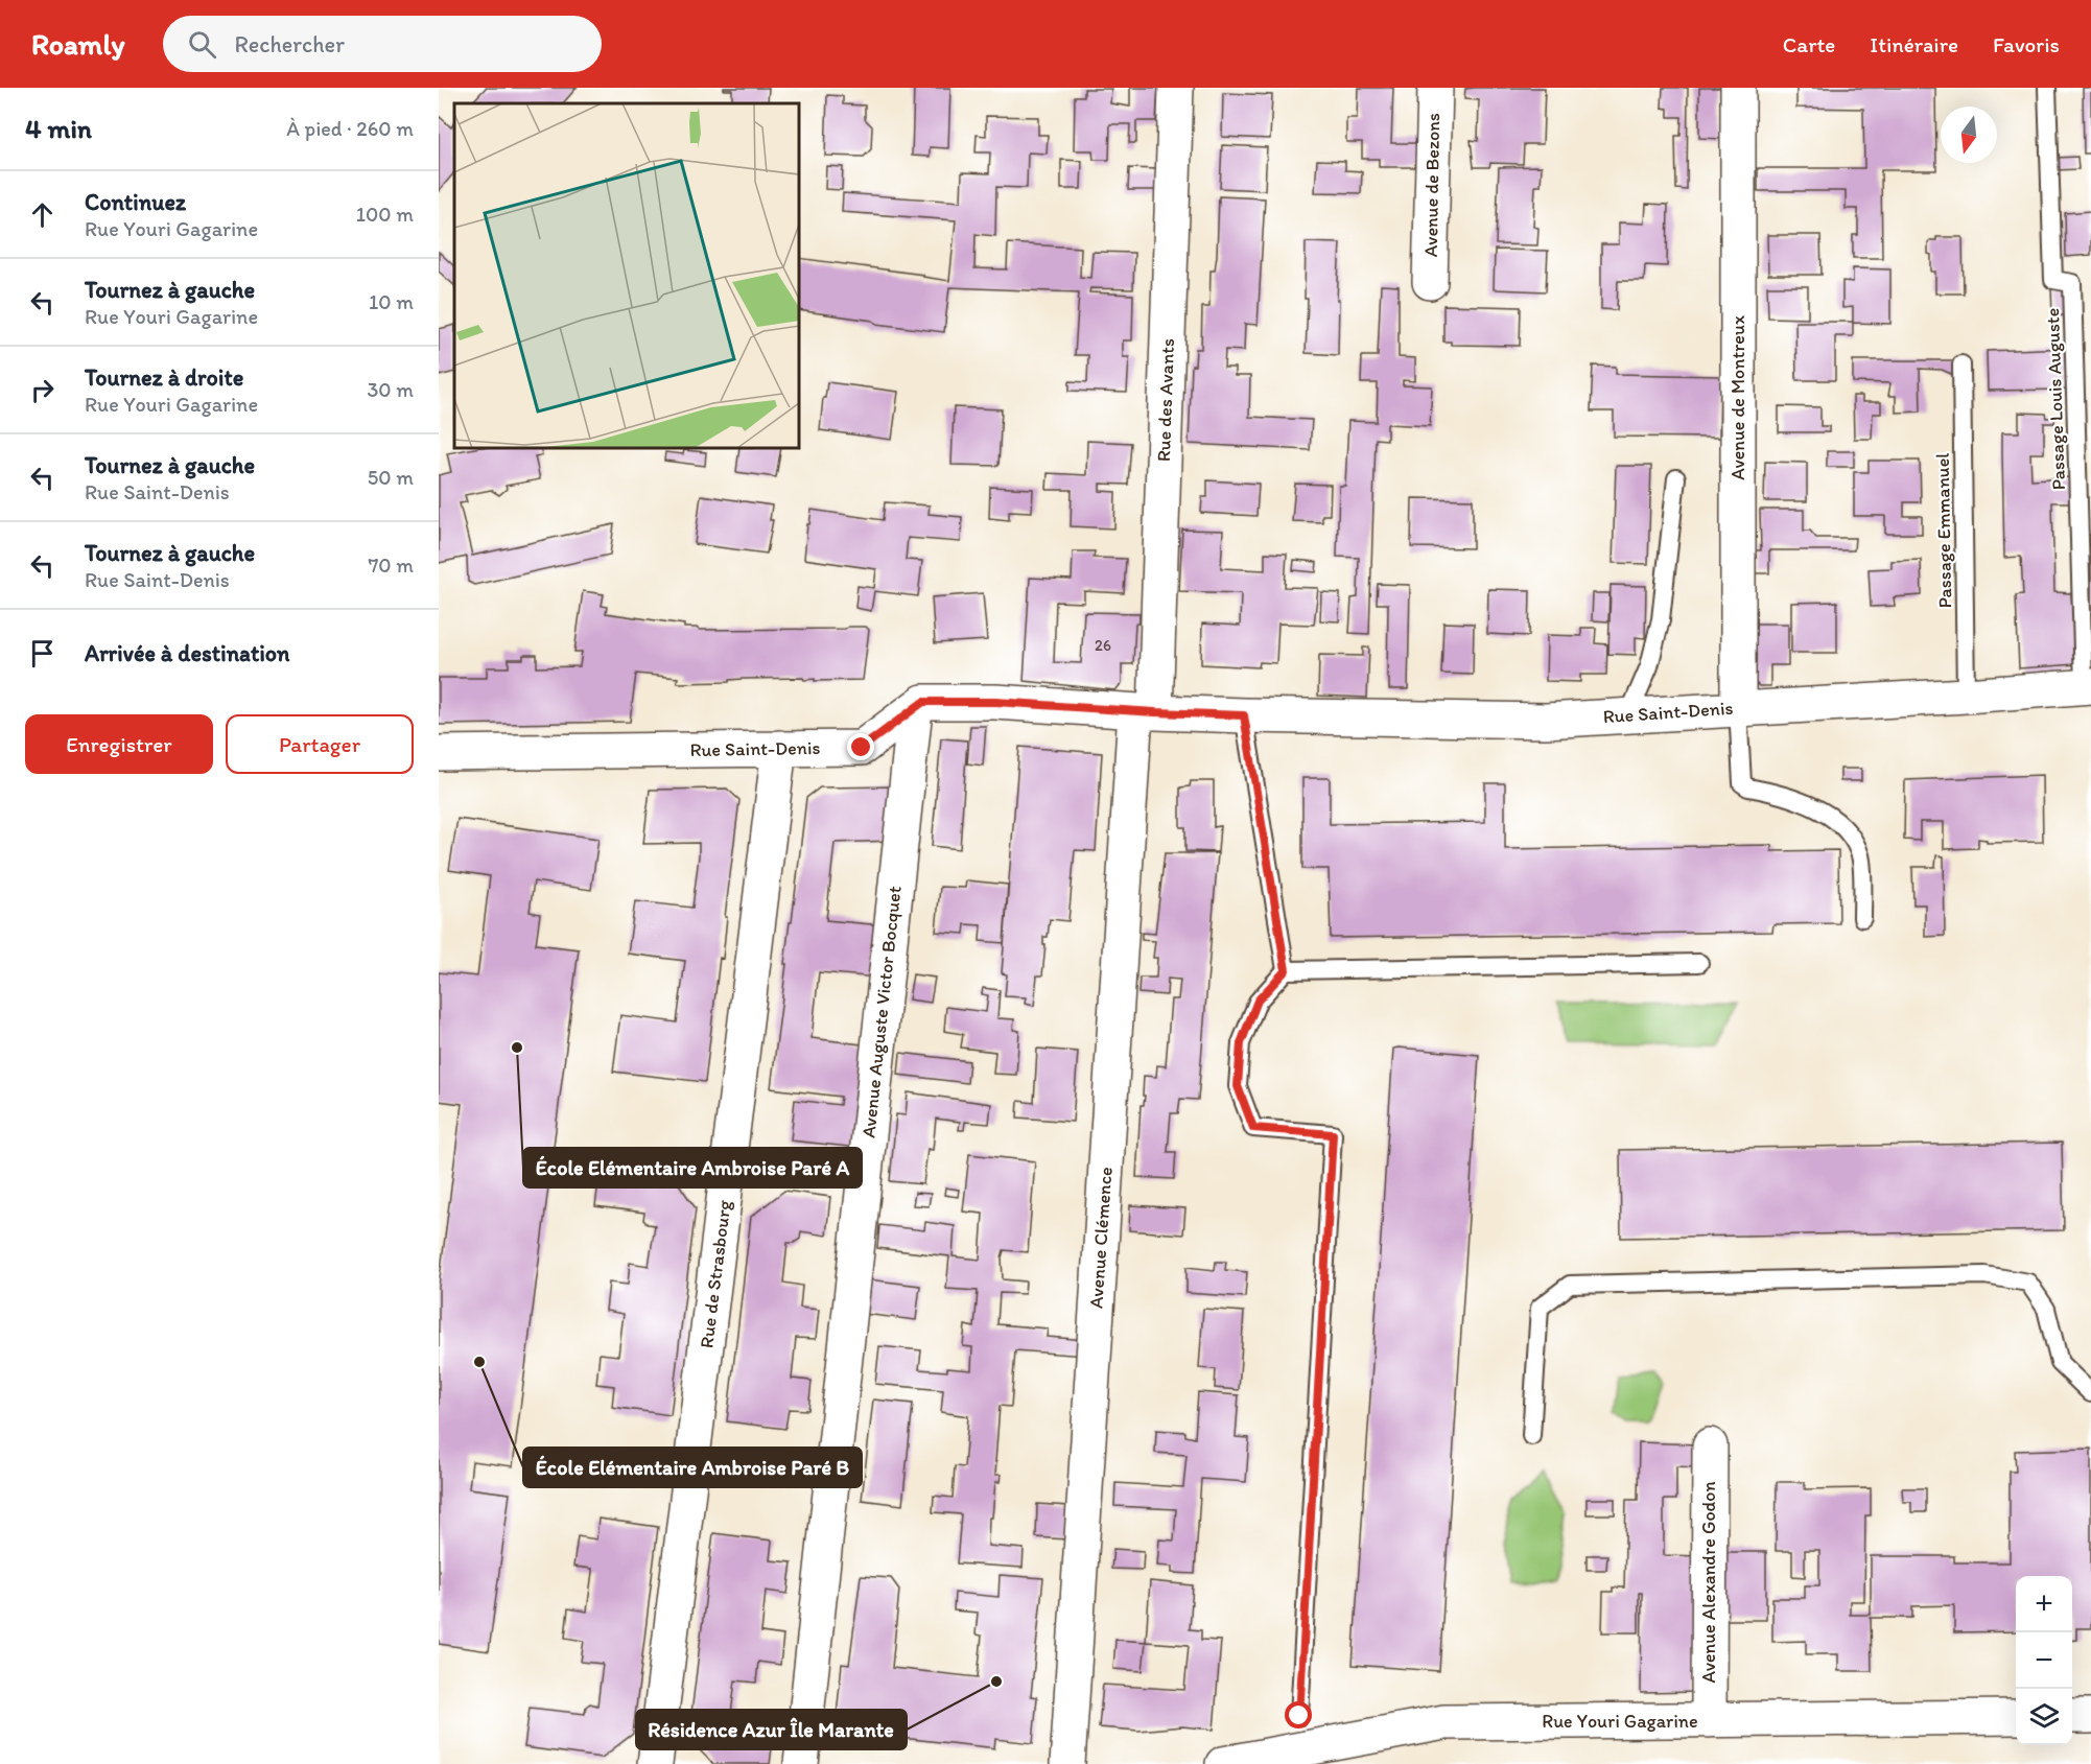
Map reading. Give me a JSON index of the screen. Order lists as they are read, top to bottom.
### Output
{
  "streets": {
    "street": [
      "Avenue de Bezons",
      "Avenue de Montreux",
      "Rue des Avants",
      "Rue Saint-Denis",
      "Avenue Auguste Victor Bocquet",
      "Avenue Clémence",
      "Rue de Strasbourg",
      "Avenue Alexandre Godon",
      "Rue Youri Gagarine"
    ],
    "lane": ["Passage Louis Auguste", "Passage Emmanuel"]
  },
  "crossings": [
    ["Avenue de Montreux", "Rue Saint-Denis"],
    ["Passage Louis Auguste", "Rue Saint-Denis"],
    ["Rue des Avants", "Rue Saint-Denis"],
    ["Rue des Avants", "Avenue Clémence"],
    ["Passage Emmanuel", "Rue Saint-Denis"],
    ["Rue Saint-Denis", "Avenue Auguste Victor Bocquet"],
    ["Rue Saint-Denis", "Avenue Clémence"],
    ["Rue Saint-Denis", "Rue de Strasbourg"],
    ["Avenue Alexandre Godon", "Rue Youri Gagarine"]
  ],
  "places": ["École Elémentaire Ambroise Paré A", "École Elémentaire Ambroise Paré B", "Résidence Azur Île Marante"],
  "house_numbers": ["26"],
  "north": "bottom",
  "page": {
    "header": "Roamly",
    "search": "Rechercher",
    "nav": ["Carte", "Itinéraire", "Favoris"],
    "heading": ["4 min", "À pied · 260 m"],
    "list": [
      ["Continuez", "Rue Youri Gagarine", "100 m"],
      ["Tournez à gauche", "Rue Youri Gagarine", "10 m"],
      ["Tournez à droite", "Rue Youri Gagarine", "30 m"],
      ["Tournez à gauche", "Rue Saint-Denis", "50 m"],
      ["Tournez à gauche", "Rue Saint-Denis", "70 m"],
      "Arrivée à destination"
    ],
    "buttons": ["Enregistrer", "Partager"],
    "map_buttons": ["+", "−"]
  }
}
